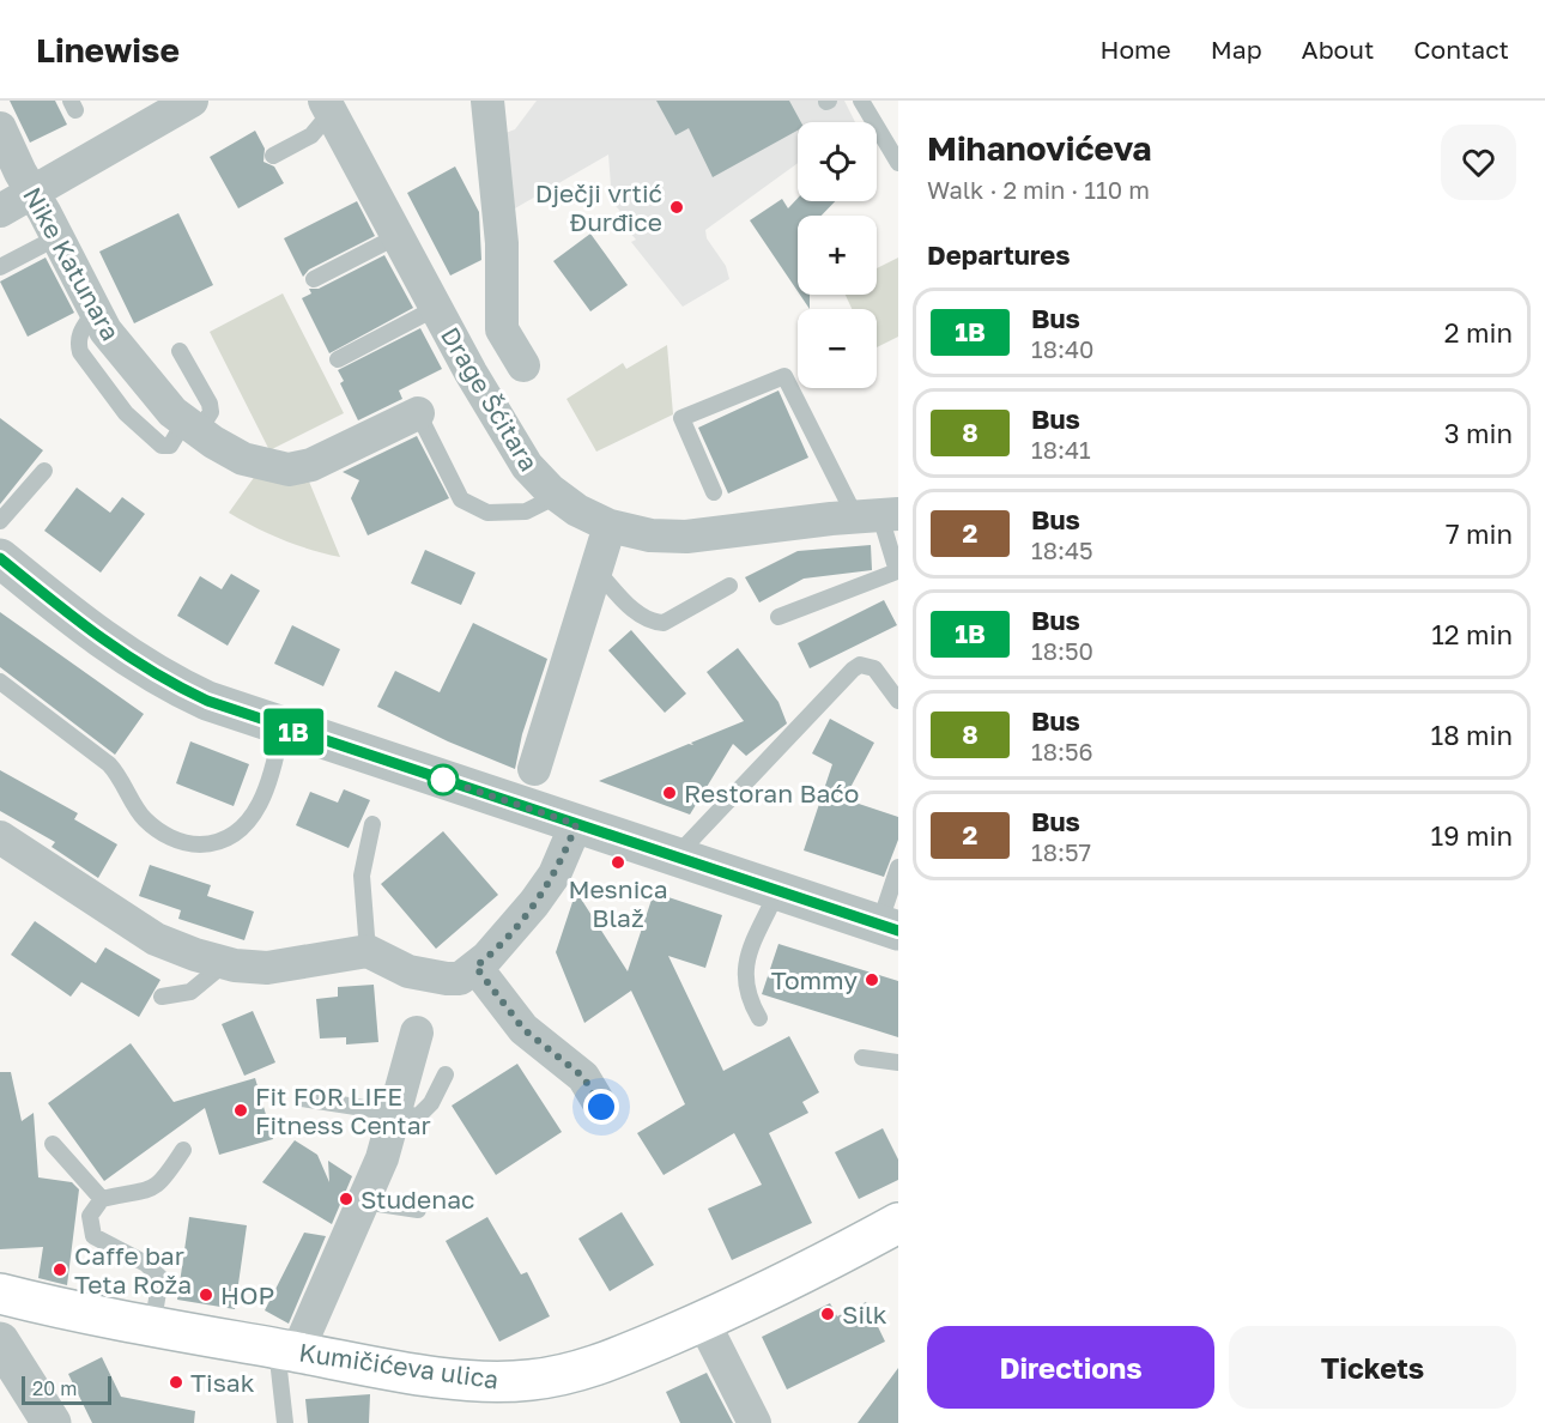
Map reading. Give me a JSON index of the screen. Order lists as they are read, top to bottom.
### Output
{
  "streets": {
    "main road": ["Kumičićeva ulica"],
    "street": ["Nike Katunara", "Drage Šćitara"]
  },
  "places": [
    "Dječji vrtić Đurđice",
    "Restoran Baćo",
    "Mesnica Blaž",
    "Tommy",
    "Fit FOR LIFE Fitness Centar",
    "Studenac",
    "Caffe bar Teta Roža",
    "HOP",
    "Silk",
    "Tisak"
  ],
  "lines": ["bus line 1B"],
  "scale_bar": "20 m",
  "page": {
    "header": "Linewise",
    "nav": [
      "Home",
      "Map",
      "About",
      "Contact"
    ],
    "on_map": "1B",
    "heading": [
      ["Mihanovićeva", "Walk · 2 min · 110 m"],
      "Departures"
    ],
    "map_buttons": ["+", "−"],
    "list": [
      {
        "mark": "1B",
        "name": "Bus",
        "note": "18:40",
        "value": "2 min"
      },
      {
        "mark": "8",
        "name": "Bus",
        "note": "18:41",
        "value": "3 min"
      },
      {
        "mark": "2",
        "name": "Bus",
        "note": "18:45",
        "value": "7 min"
      },
      {
        "mark": "1B",
        "name": "Bus",
        "note": "18:50",
        "value": "12 min"
      },
      {
        "mark": "8",
        "name": "Bus",
        "note": "18:56",
        "value": "18 min"
      },
      {
        "mark": "2",
        "name": "Bus",
        "note": "18:57",
        "value": "19 min"
      }
    ],
    "buttons": ["Directions", "Tickets"],
    "scale": "20 m"
  }
}
